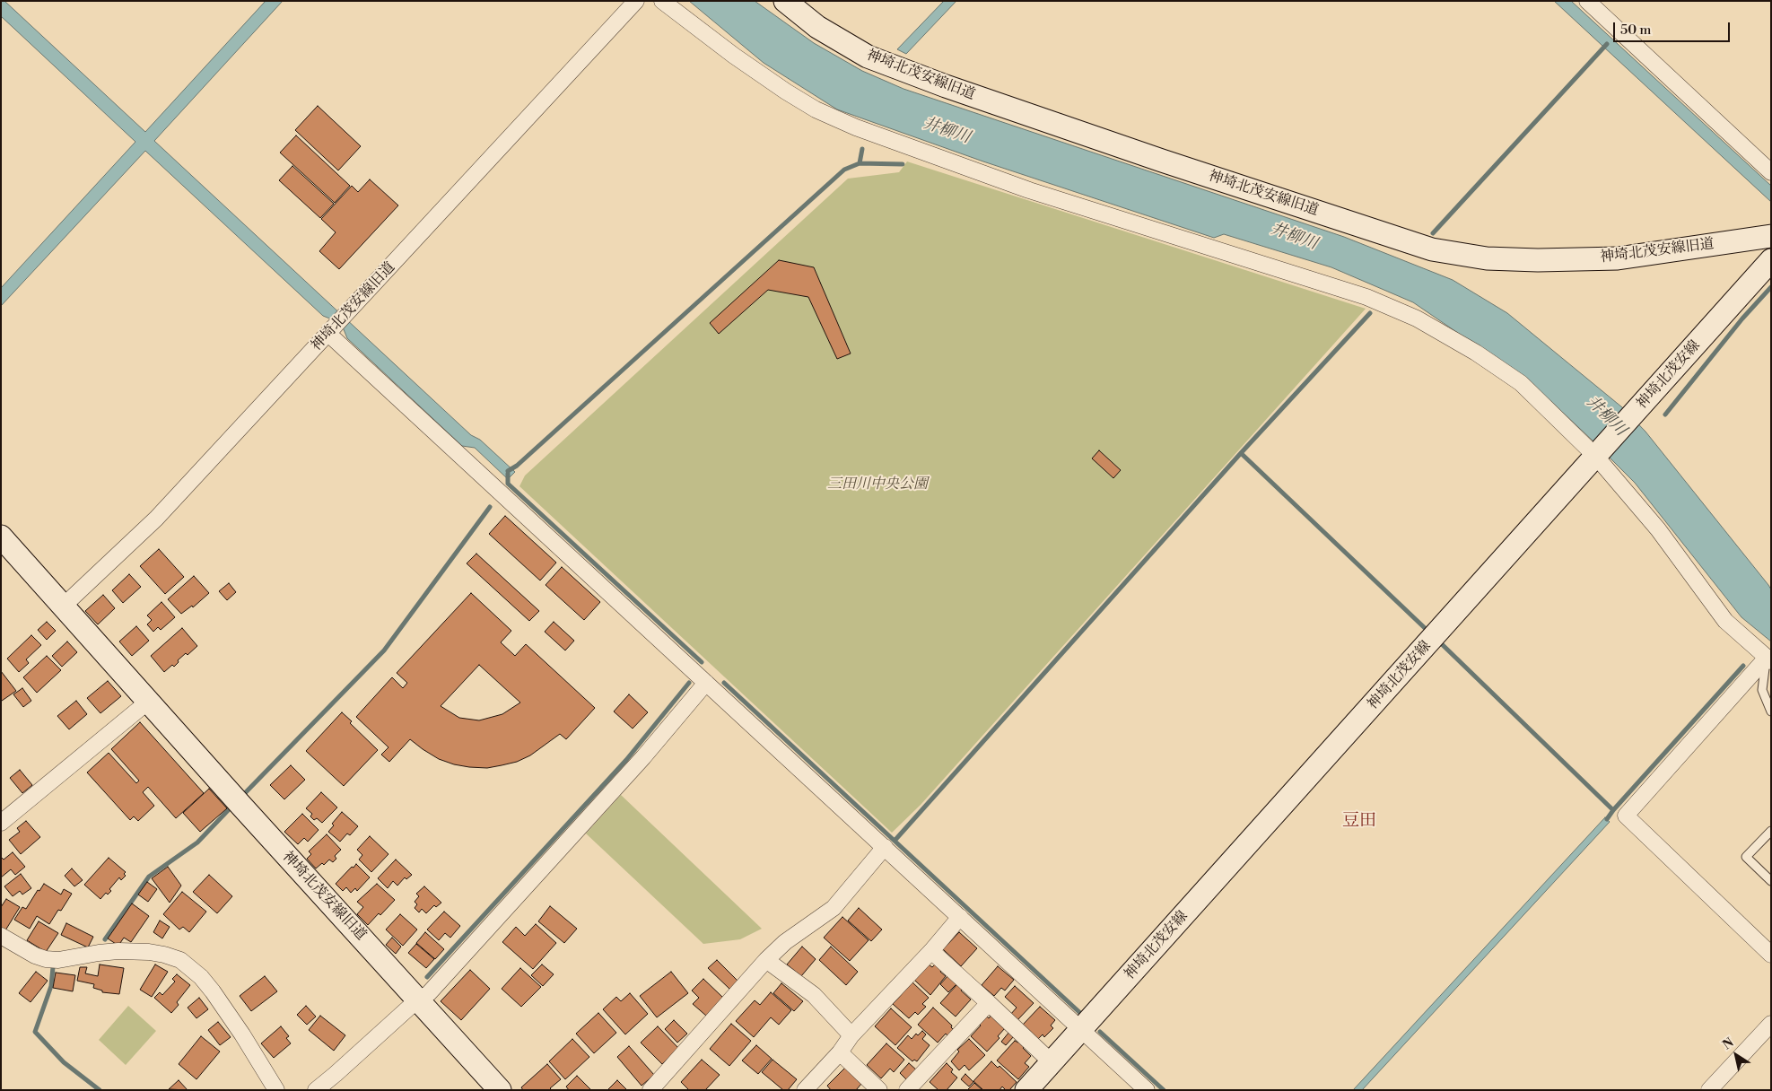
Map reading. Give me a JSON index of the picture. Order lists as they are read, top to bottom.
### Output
{
  "streets": {
    "street": ["神埼北茂安線旧道", "神埼北茂安線"]
  },
  "districts": ["豆田"],
  "water": ["井柳川"],
  "parks": ["三田川中央公園"],
  "scale_bar": "50 m",
  "north": "top left"
}
